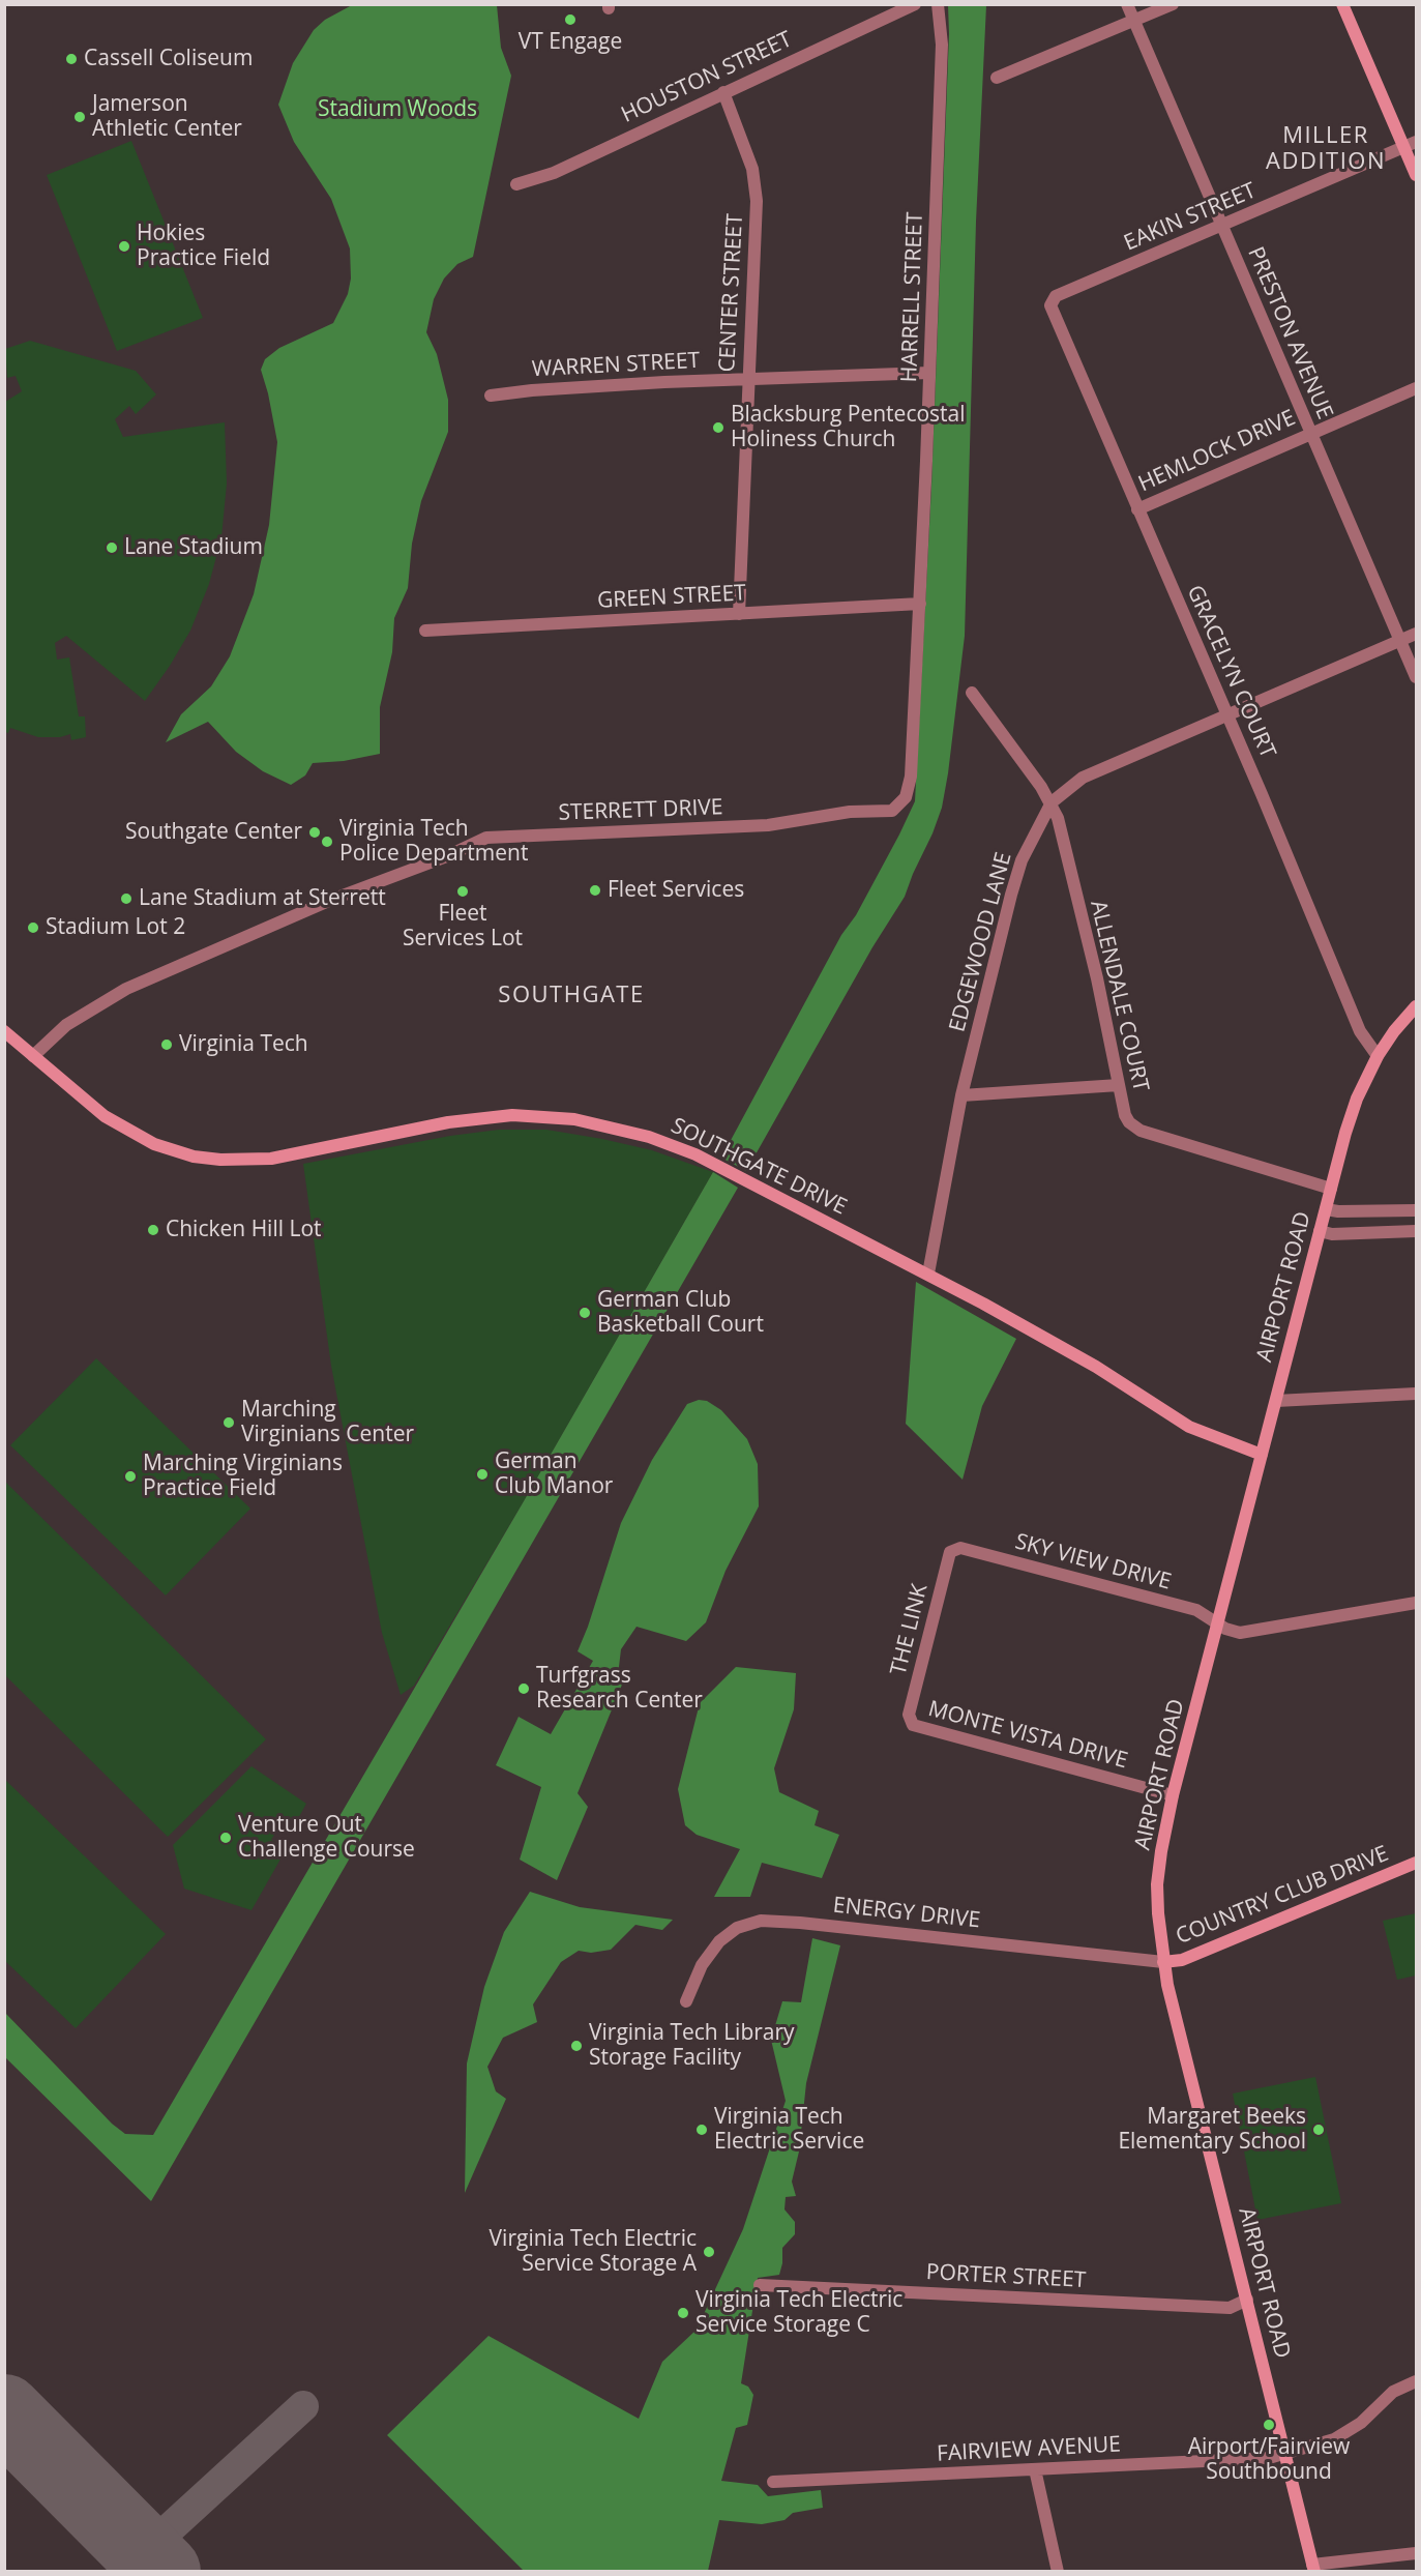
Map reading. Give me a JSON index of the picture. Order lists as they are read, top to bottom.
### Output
{
  "streets": {
    "street": [
      "HOUSTON STREET",
      "EAKIN STREET",
      "CENTER STREET",
      "HARRELL STREET",
      "PRESTON AVENUE",
      "WARREN STREET",
      "HEMLOCK DRIVE",
      "GREEN STREET",
      "GRACELYN COURT",
      "STERRETT DRIVE",
      "EDGEWOOD LANE",
      "ALLENDALE COURT",
      "SOUTHGATE DRIVE",
      "AIRPORT ROAD",
      "SKY VIEW DRIVE",
      "THE LINK",
      "MONTE VISTA DRIVE",
      "COUNTRY CLUB DRIVE",
      "ENERGY DRIVE",
      "PORTER STREET",
      "FAIRVIEW AVENUE"
    ]
  },
  "crossings": [
    ["HOUSTON STREET", "CENTER STREET"],
    ["EAKIN STREET", "PRESTON AVENUE"],
    ["EAKIN STREET", "GRACELYN COURT"],
    ["CENTER STREET", "WARREN STREET"],
    ["CENTER STREET", "GREEN STREET"],
    ["HARRELL STREET", "WARREN STREET"],
    ["HARRELL STREET", "GREEN STREET"],
    ["HARRELL STREET", "STERRETT DRIVE"],
    ["PRESTON AVENUE", "HEMLOCK DRIVE"],
    ["PRESTON AVENUE", "EDGEWOOD LANE"],
    ["HEMLOCK DRIVE", "GRACELYN COURT"],
    ["GRACELYN COURT", "EDGEWOOD LANE"],
    ["GRACELYN COURT", "AIRPORT ROAD"],
    ["STERRETT DRIVE", "SOUTHGATE DRIVE"],
    ["EDGEWOOD LANE", "ALLENDALE COURT"],
    ["EDGEWOOD LANE", "SOUTHGATE DRIVE"],
    ["ALLENDALE COURT", "AIRPORT ROAD"],
    ["SOUTHGATE DRIVE", "AIRPORT ROAD"],
    ["AIRPORT ROAD", "SKY VIEW DRIVE"],
    ["AIRPORT ROAD", "MONTE VISTA DRIVE"],
    ["AIRPORT ROAD", "COUNTRY CLUB DRIVE"],
    ["AIRPORT ROAD", "ENERGY DRIVE"],
    ["AIRPORT ROAD", "PORTER STREET"],
    ["AIRPORT ROAD", "FAIRVIEW AVENUE"],
    ["SKY VIEW DRIVE", "THE LINK"],
    ["THE LINK", "MONTE VISTA DRIVE"],
    ["COUNTRY CLUB DRIVE", "ENERGY DRIVE"]
  ],
  "districts": ["MILLER ADDITION", "SOUTHGATE"],
  "parks": ["Stadium Woods"],
  "places": [
    "VT Engage",
    "Cassell Coliseum",
    "Jamerson Athletic Center",
    "Hokies Practice Field",
    "Blacksburg Pentecostal Holiness Church",
    "Lane Stadium",
    "Southgate Center",
    "Virginia Tech Police Department",
    "Fleet Services",
    "Fleet Services Lot",
    "Lane Stadium at Sterrett",
    "Stadium Lot 2",
    "Virginia Tech",
    "Chicken Hill Lot",
    "German Club Basketball Court",
    "Marching Virginians Center",
    "German Club Manor",
    "Marching Virginians Practice Field",
    "Turfgrass Research Center",
    "Venture Out Challenge Course",
    "Virginia Tech Library Storage Facility",
    "Virginia Tech Electric Service",
    "Margaret Beeks Elementary School",
    "Virginia Tech Electric Service Storage A",
    "Virginia Tech Electric Service Storage C",
    "Airport/Fairview Southbound"
  ]
}
